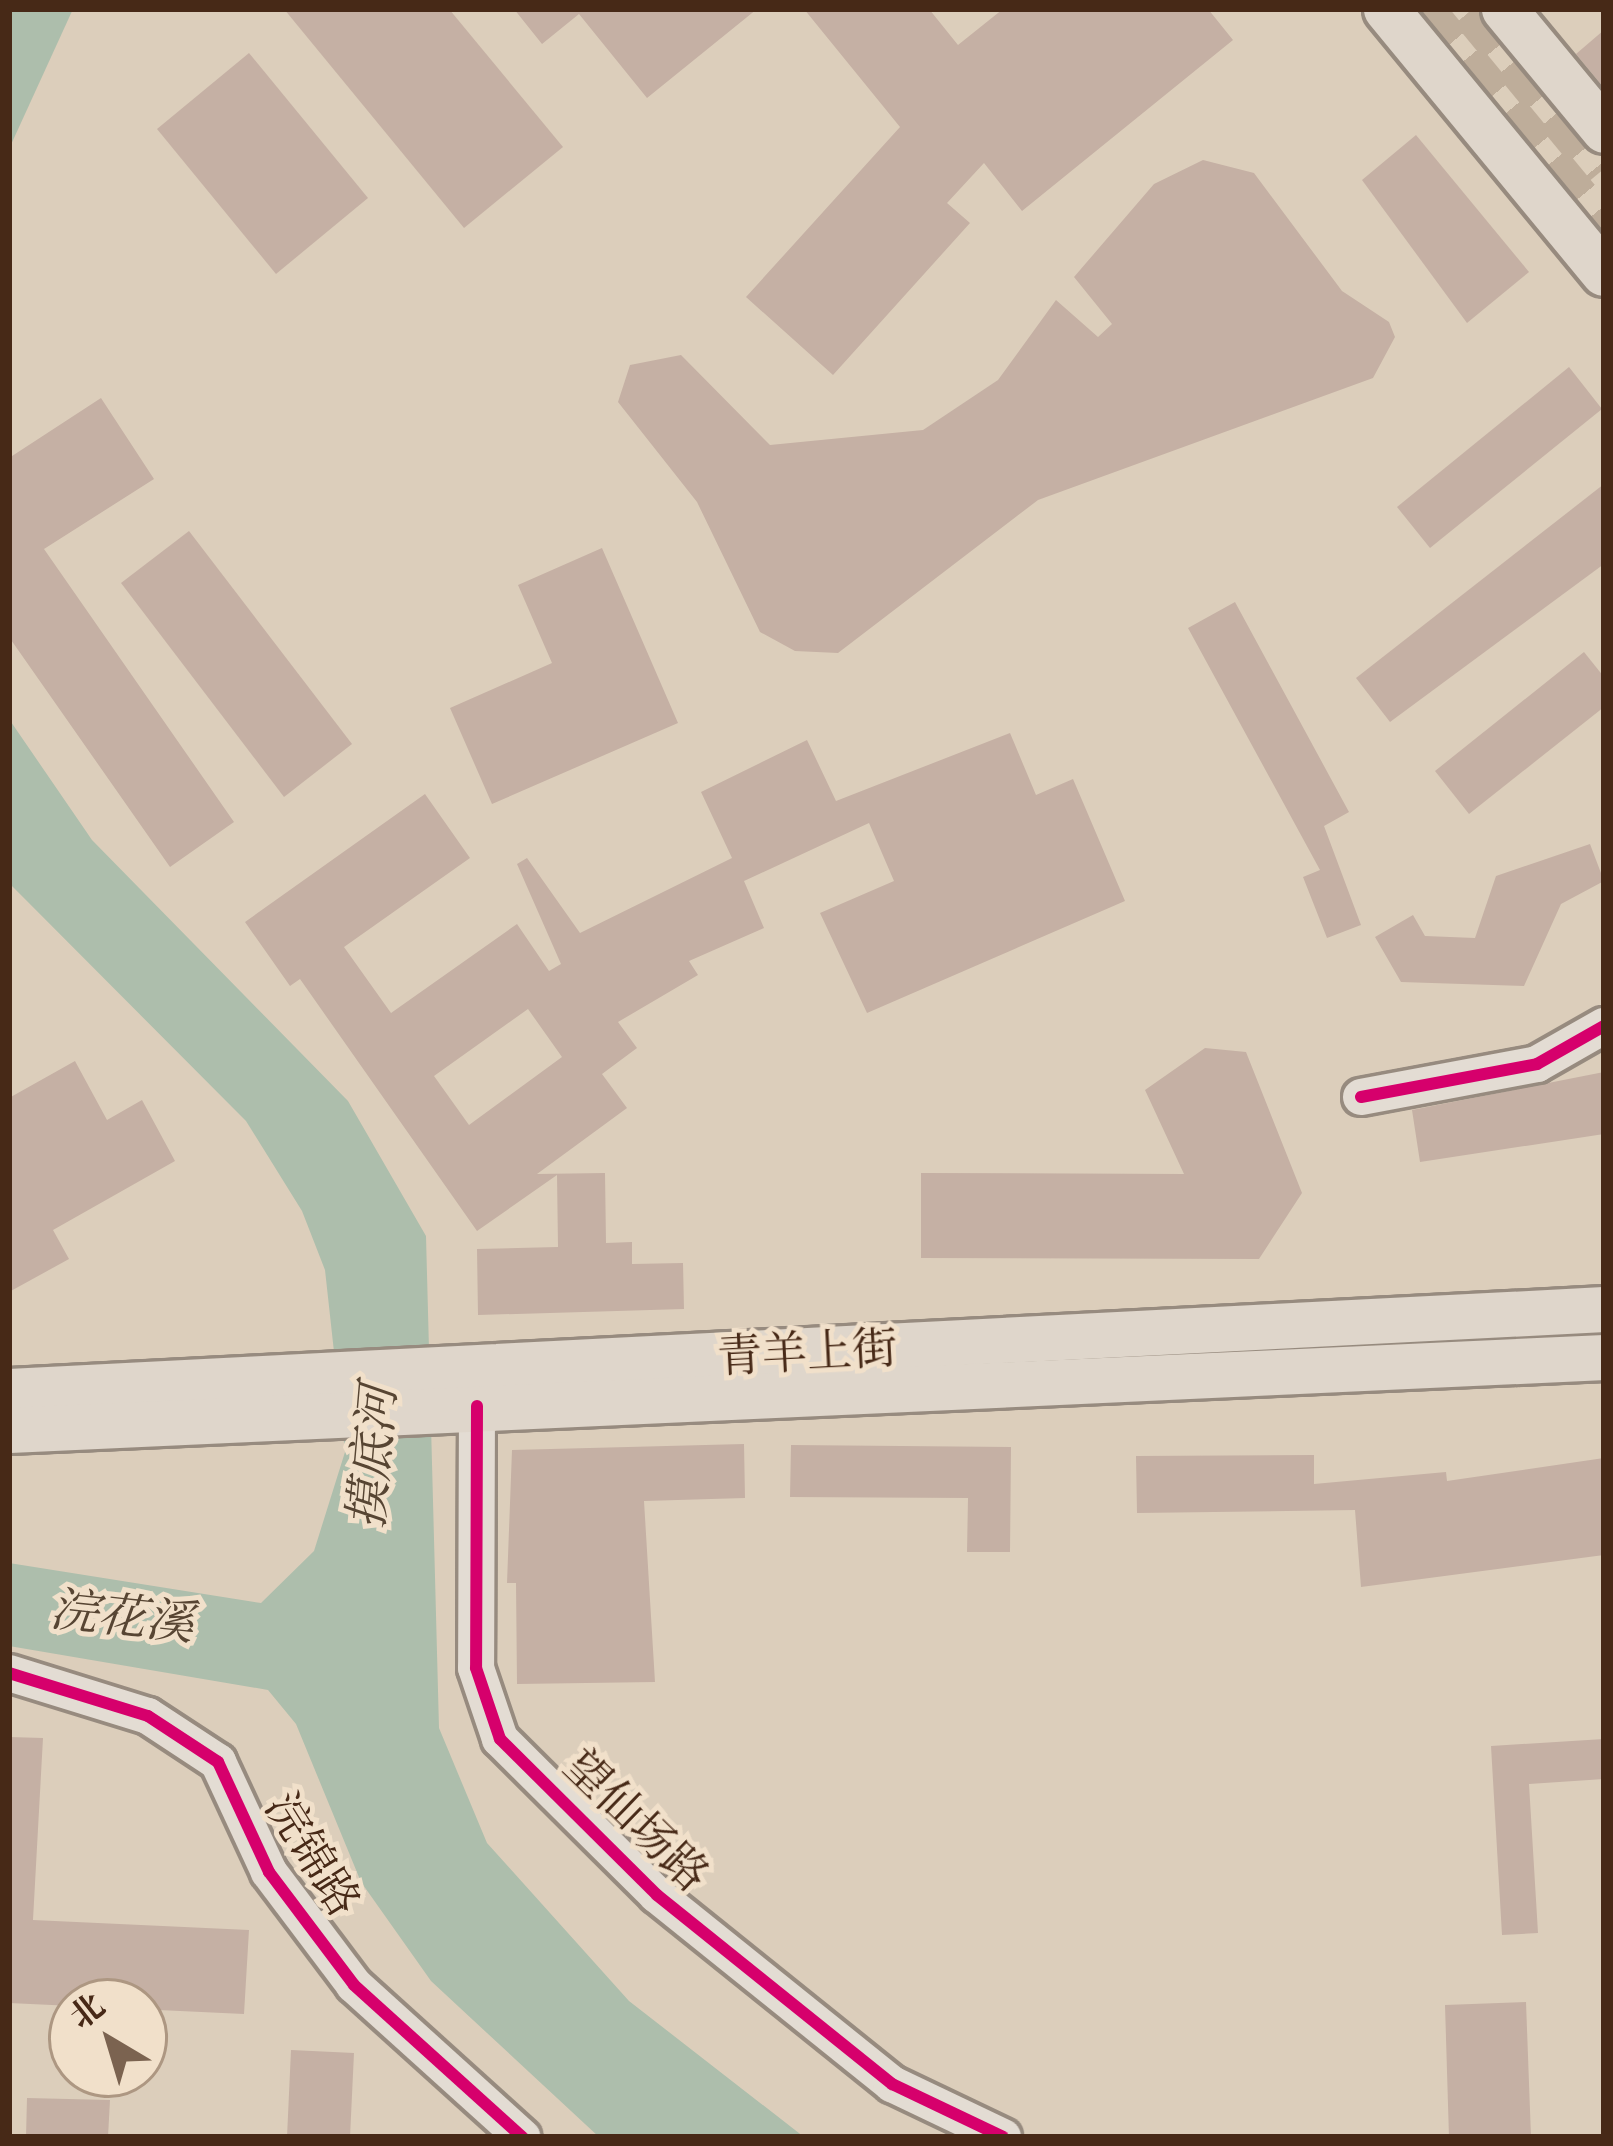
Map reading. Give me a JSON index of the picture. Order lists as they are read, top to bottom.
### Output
{
  "streets": {
    "main road": ["青羊上街"],
    "street": ["望仙场路", "浣锦路"]
  },
  "crossings": [
    ["青羊上街", "望仙场路"]
  ],
  "water": ["摸底河", "浣花溪"],
  "north": "top left"
}
